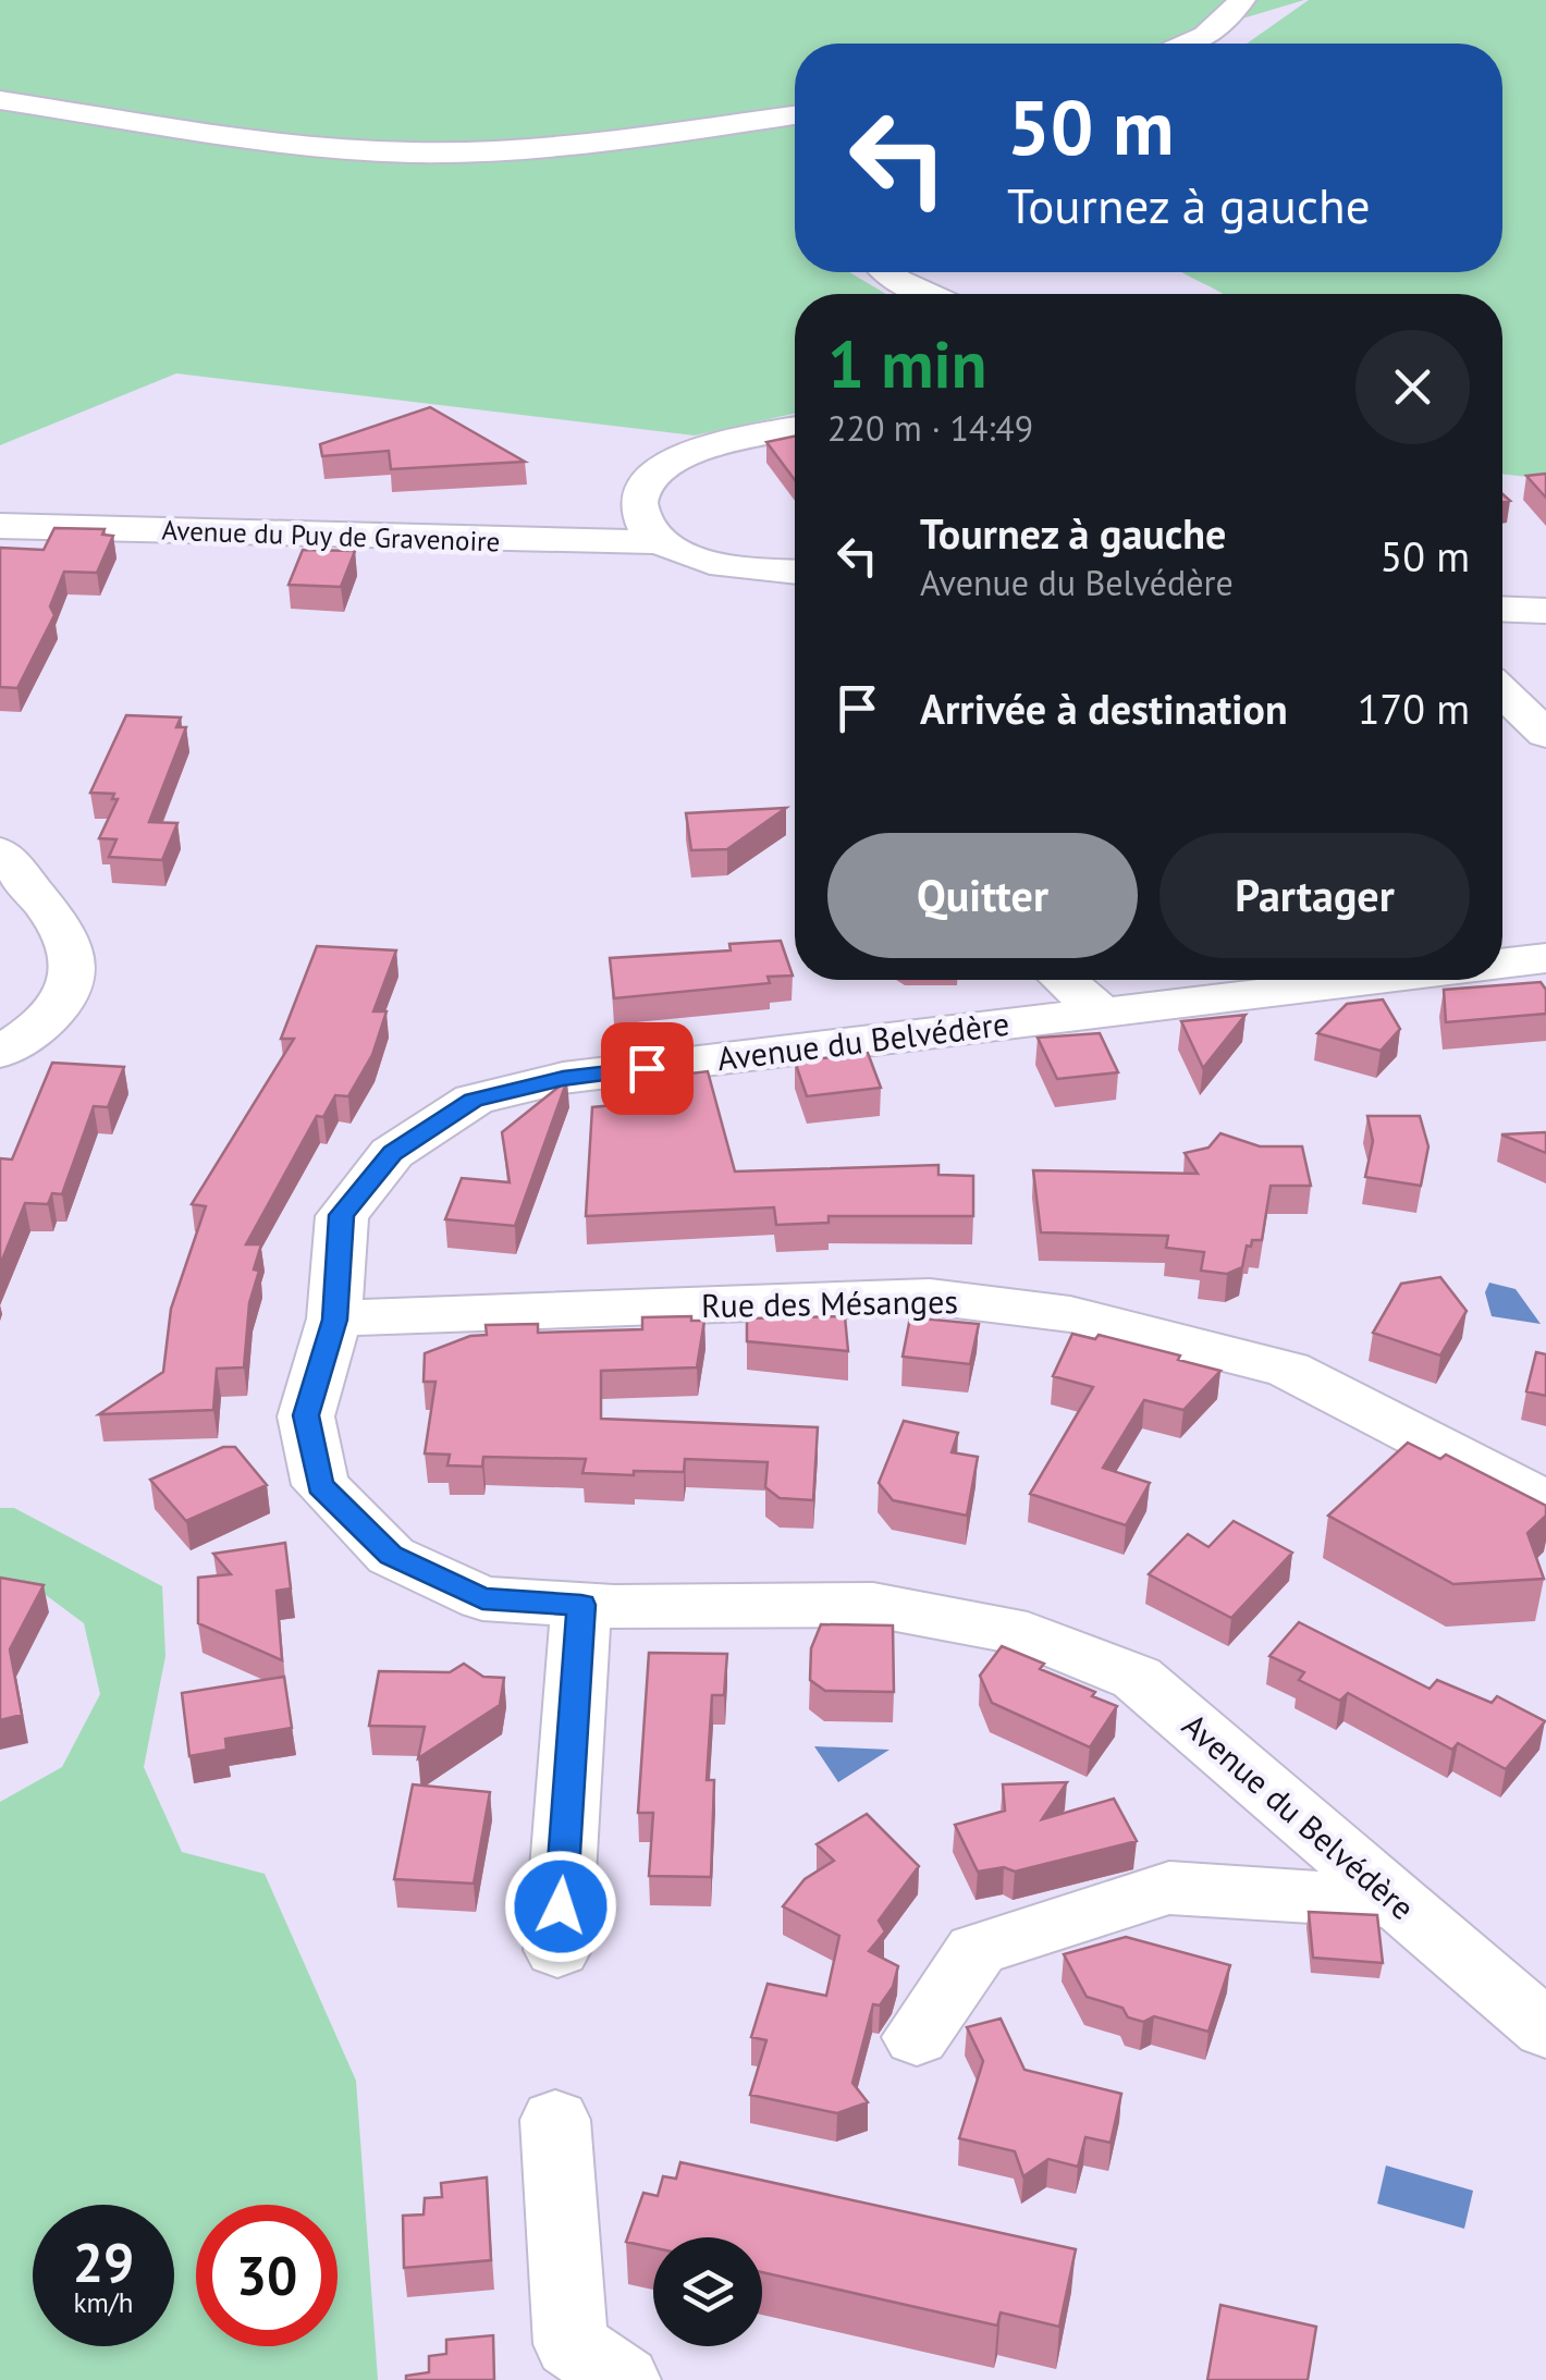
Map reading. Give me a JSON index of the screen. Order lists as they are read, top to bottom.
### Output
{
  "streets": {
    "street": ["Avenue du Puy de Gravenoire", "Avenue du Belvédère", "Rue des Mésanges"]
  },
  "crossings": [
    ["Avenue du Belvédère", "Rue des Mésanges"]
  ],
  "page": {
    "turn": ["50 m", "Tournez à gauche"],
    "heading": ["1 min", "220 m · 14:49"],
    "list": [
      {
        "name": "Tournez à gauche",
        "note": "Avenue du Belvédère",
        "value": "50 m"
      },
      {
        "name": "Arrivée à destination",
        "value": "170 m"
      }
    ],
    "buttons": ["Quitter", "Partager"],
    "speed": "29 km/h",
    "limit": "30"
  }
}
